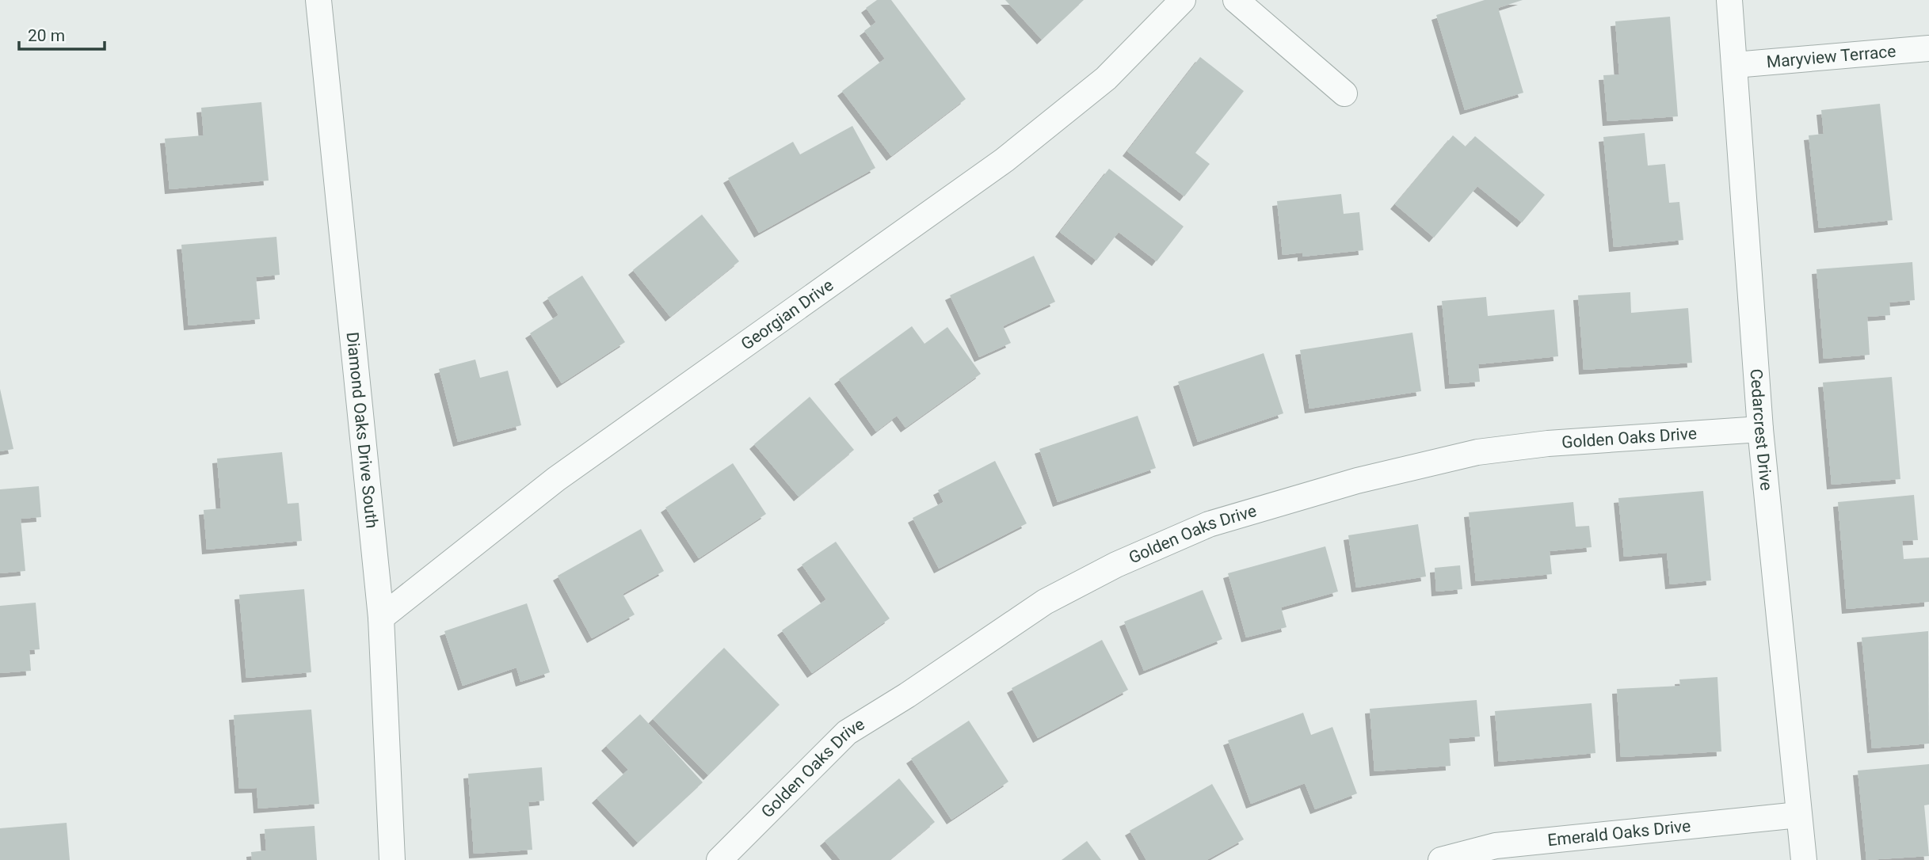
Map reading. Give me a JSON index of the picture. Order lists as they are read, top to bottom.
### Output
{
  "streets": {
    "street": [
      "Maryview Terrace",
      "Georgian Drive",
      "Diamond Oaks Drive South",
      "Cedarcrest Drive",
      "Golden Oaks Drive",
      "Emerald Oaks Drive"
    ]
  },
  "crossings": [
    ["Maryview Terrace", "Cedarcrest Drive"],
    ["Georgian Drive", "Diamond Oaks Drive South"],
    ["Cedarcrest Drive", "Golden Oaks Drive"],
    ["Cedarcrest Drive", "Emerald Oaks Drive"]
  ],
  "scale_bar": "20 m"
}
